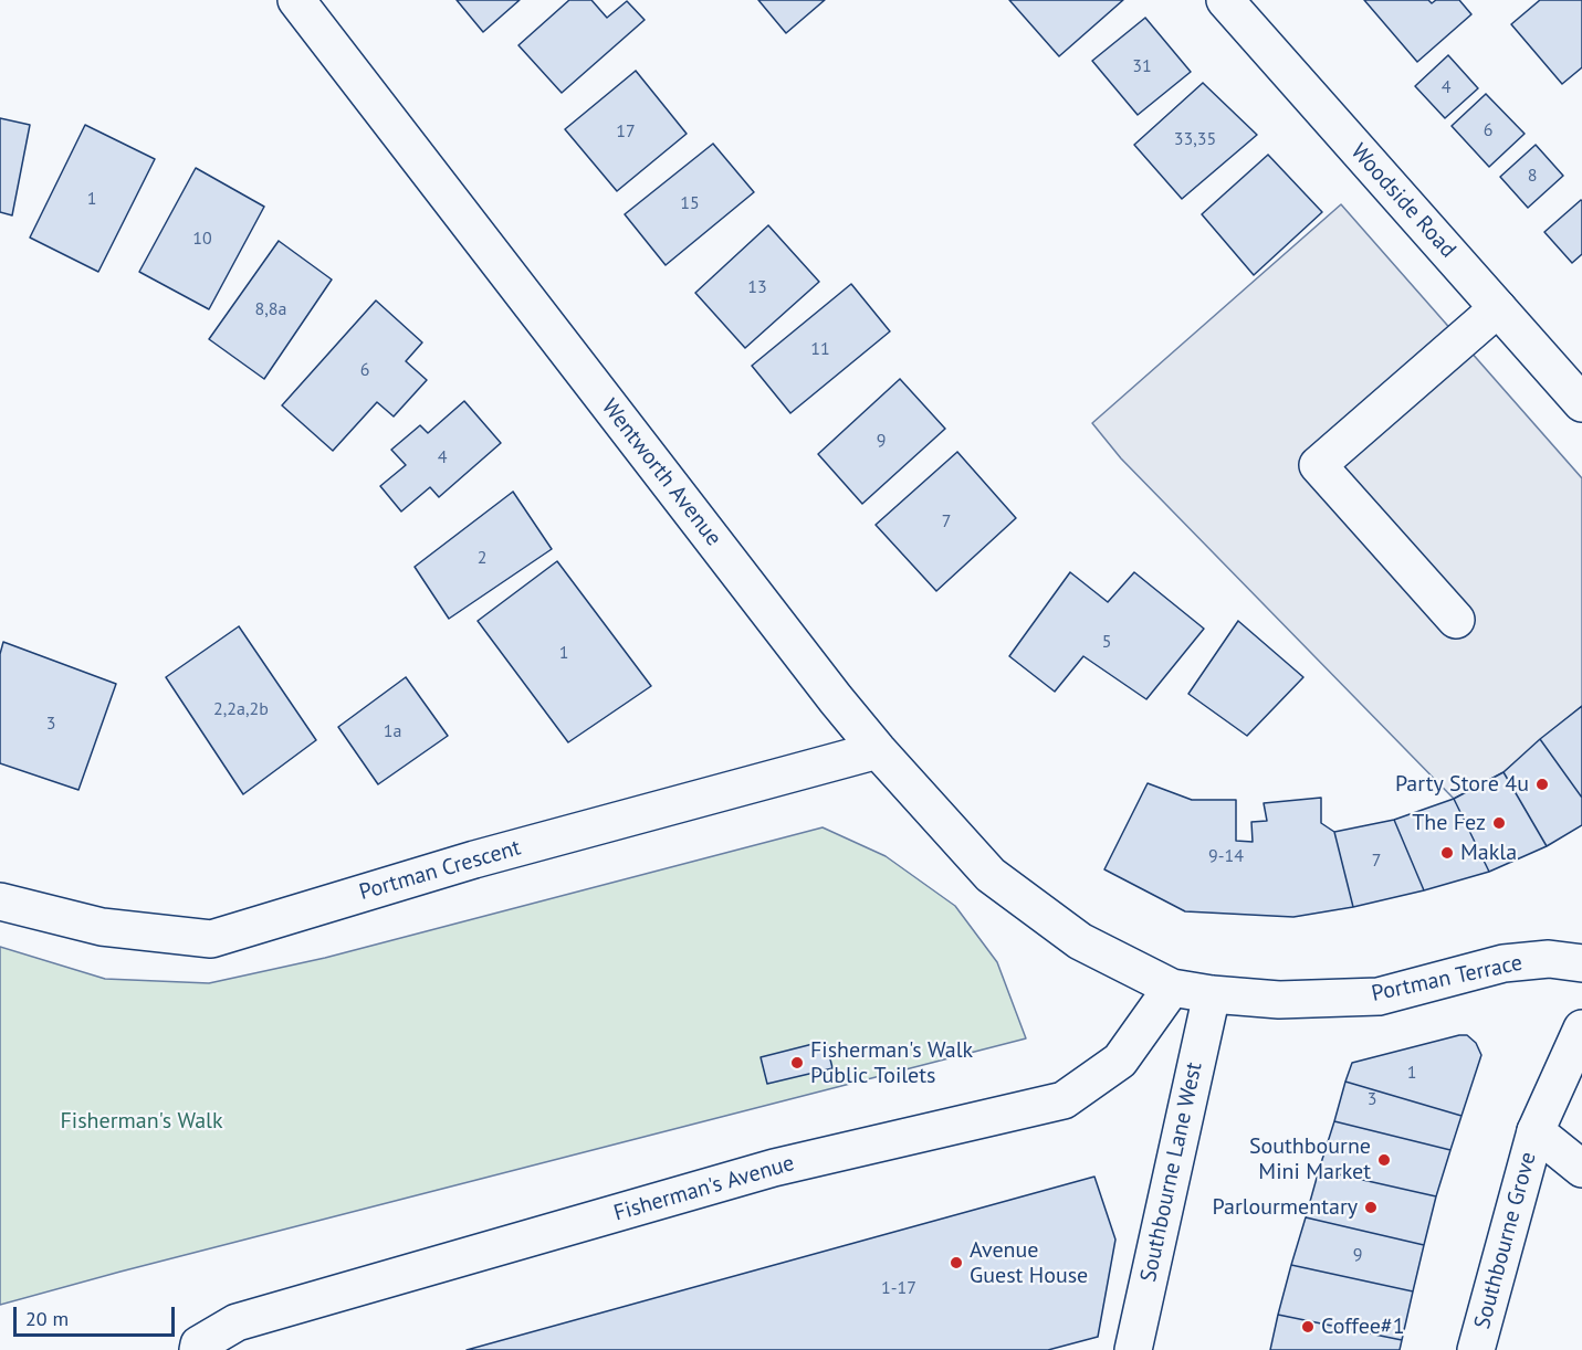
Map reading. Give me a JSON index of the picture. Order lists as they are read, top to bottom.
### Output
{
  "streets": {
    "street": [
      "Woodside Road",
      "Wentworth Avenue",
      "Portman Crescent",
      "Portman Terrace",
      "Southbourne Lane West",
      "Fisherman's Avenue",
      "Southbourne Grove"
    ]
  },
  "crossings": [
    ["Wentworth Avenue", "Portman Crescent"],
    ["Wentworth Avenue", "Portman Terrace"],
    ["Portman Terrace", "Southbourne Lane West"],
    ["Portman Terrace", "Fisherman's Avenue"]
  ],
  "parks": ["Fisherman's Walk"],
  "places": [
    "Party Store 4u",
    "The Fez",
    "Makla",
    "Fisherman's Walk Public Toilets",
    "Southbourne Mini Market",
    "Parlourmentary",
    "Avenue Guest House",
    "Coffee#1"
  ],
  "house_numbers": [
    "31",
    "4",
    "6",
    "17",
    "33,35",
    "8",
    "1",
    "15",
    "10",
    "13",
    "8,8a",
    "11",
    "6",
    "9",
    "4",
    "7",
    "2",
    "5",
    "1",
    "2,2a,2b",
    "3",
    "1a",
    "9-14",
    "7",
    "1",
    "3",
    "9",
    "1-17"
  ],
  "scale_bar": "20 m"
}
